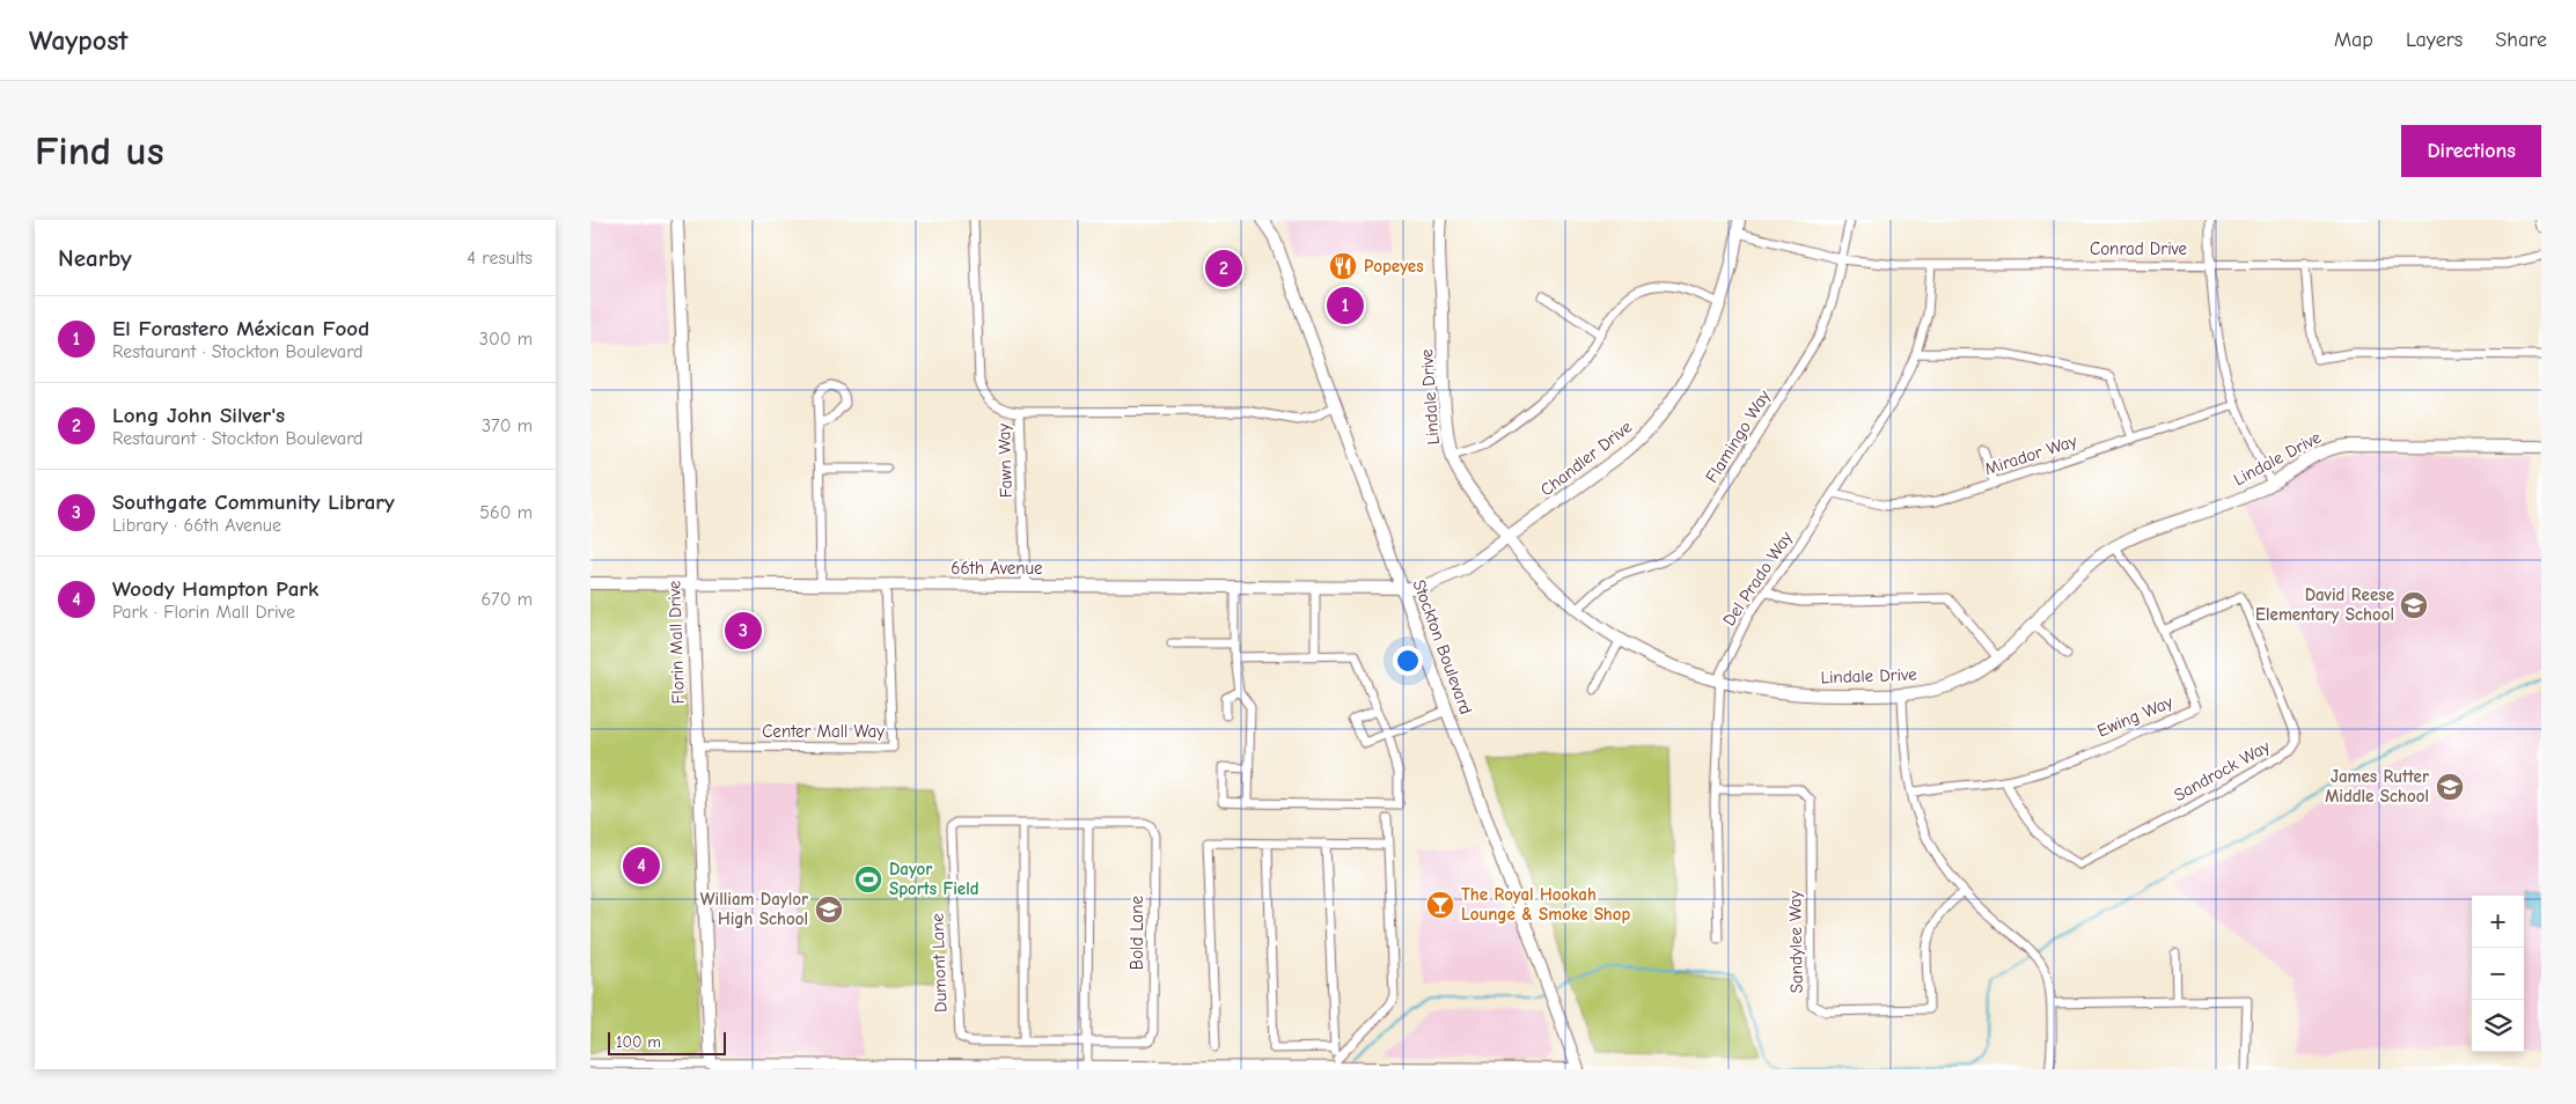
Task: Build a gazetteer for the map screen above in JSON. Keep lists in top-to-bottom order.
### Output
{
  "streets": {
    "street": [
      "Conrad Drive",
      "Lindale Drive",
      "Flamingo Way",
      "Mirador Way",
      "Chandler Drive",
      "Fawn Way",
      "66th Avenue",
      "Del Prado Way",
      "Florin Mall Drive",
      "Stockton Boulevard",
      "Ewing Way",
      "Center Mall Way",
      "Sandrock Way",
      "Bold Lane",
      "Sandylee Way",
      "Dumont Lane"
    ]
  },
  "crossings": [
    ["Conrad Drive", "Flamingo Way"],
    ["Conrad Drive", "Chandler Drive"],
    ["Conrad Drive", "Del Prado Way"],
    ["Lindale Drive", "Flamingo Way"],
    ["Lindale Drive", "Chandler Drive"],
    ["Lindale Drive", "Del Prado Way"],
    ["Lindale Drive", "Ewing Way"],
    ["Mirador Way", "Del Prado Way"],
    ["Chandler Drive", "66th Avenue"],
    ["Chandler Drive", "Stockton Boulevard"],
    ["Fawn Way", "66th Avenue"],
    ["66th Avenue", "Florin Mall Drive"],
    ["66th Avenue", "Stockton Boulevard"],
    ["66th Avenue", "Center Mall Way"],
    ["Del Prado Way", "Sandylee Way"],
    ["Florin Mall Drive", "Center Mall Way"],
    ["Ewing Way", "Sandrock Way"],
    ["Bold Lane", "Dumont Lane"]
  ],
  "places": {
    "restaurant": ["Popeyes"],
    "school or university": ["David Reese Elementary School", "James Rutter Middle School", "William Daylor High School"],
    "sports": ["Dayor Sports Field"],
    "bar": ["The Royal Hookah Lounge & Smoke Shop"]
  },
  "scale_bar": "100 m",
  "page": {
    "header": "Waypost",
    "nav": ["Map", "Layers", "Share"],
    "buttons": "Directions",
    "title": "Find us",
    "heading": ["Nearby", "4 results"],
    "pins": [
      "2",
      "1",
      "3",
      "4"
    ],
    "list": [
      {
        "mark": "1",
        "name": "El Forastero Méxican Food",
        "note": "Restaurant · Stockton Boulevard",
        "value": "300 m"
      },
      {
        "mark": "2",
        "name": "Long John Silver's",
        "note": "Restaurant · Stockton Boulevard",
        "value": "370 m"
      },
      {
        "mark": "3",
        "name": "Southgate Community Library",
        "note": "Library · 66th Avenue",
        "value": "560 m"
      },
      {
        "mark": "4",
        "name": "Woody Hampton Park",
        "note": "Park · Florin Mall Drive",
        "value": "670 m"
      }
    ],
    "map_buttons": ["+", "−"],
    "scale": "100 m"
  }
}
